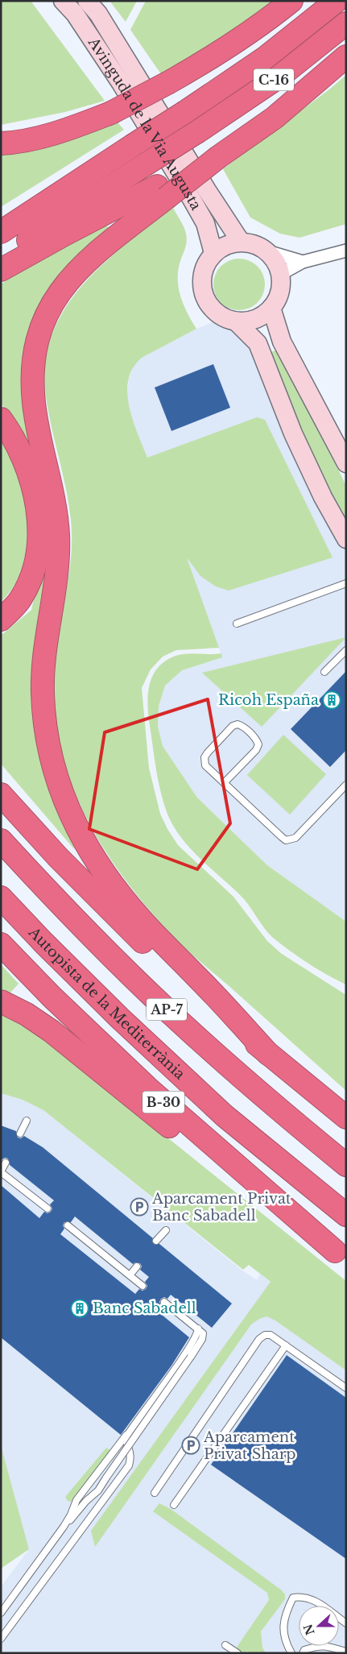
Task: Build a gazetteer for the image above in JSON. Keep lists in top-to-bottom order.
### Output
{
  "streets": {
    "highway": [
      "C-16",
      "Autopista de la Mediterrània",
      "AP-7",
      "B-30"
    ],
    "street": ["Avinguda de la Via Augusta"]
  },
  "places": {
    "building": ["Ricoh España", "Banc Sabadell"],
    "parking": ["Aparcament Privat Banc Sabadell", "Aparcament Privat Sharp"]
  },
  "north": "left"
}
